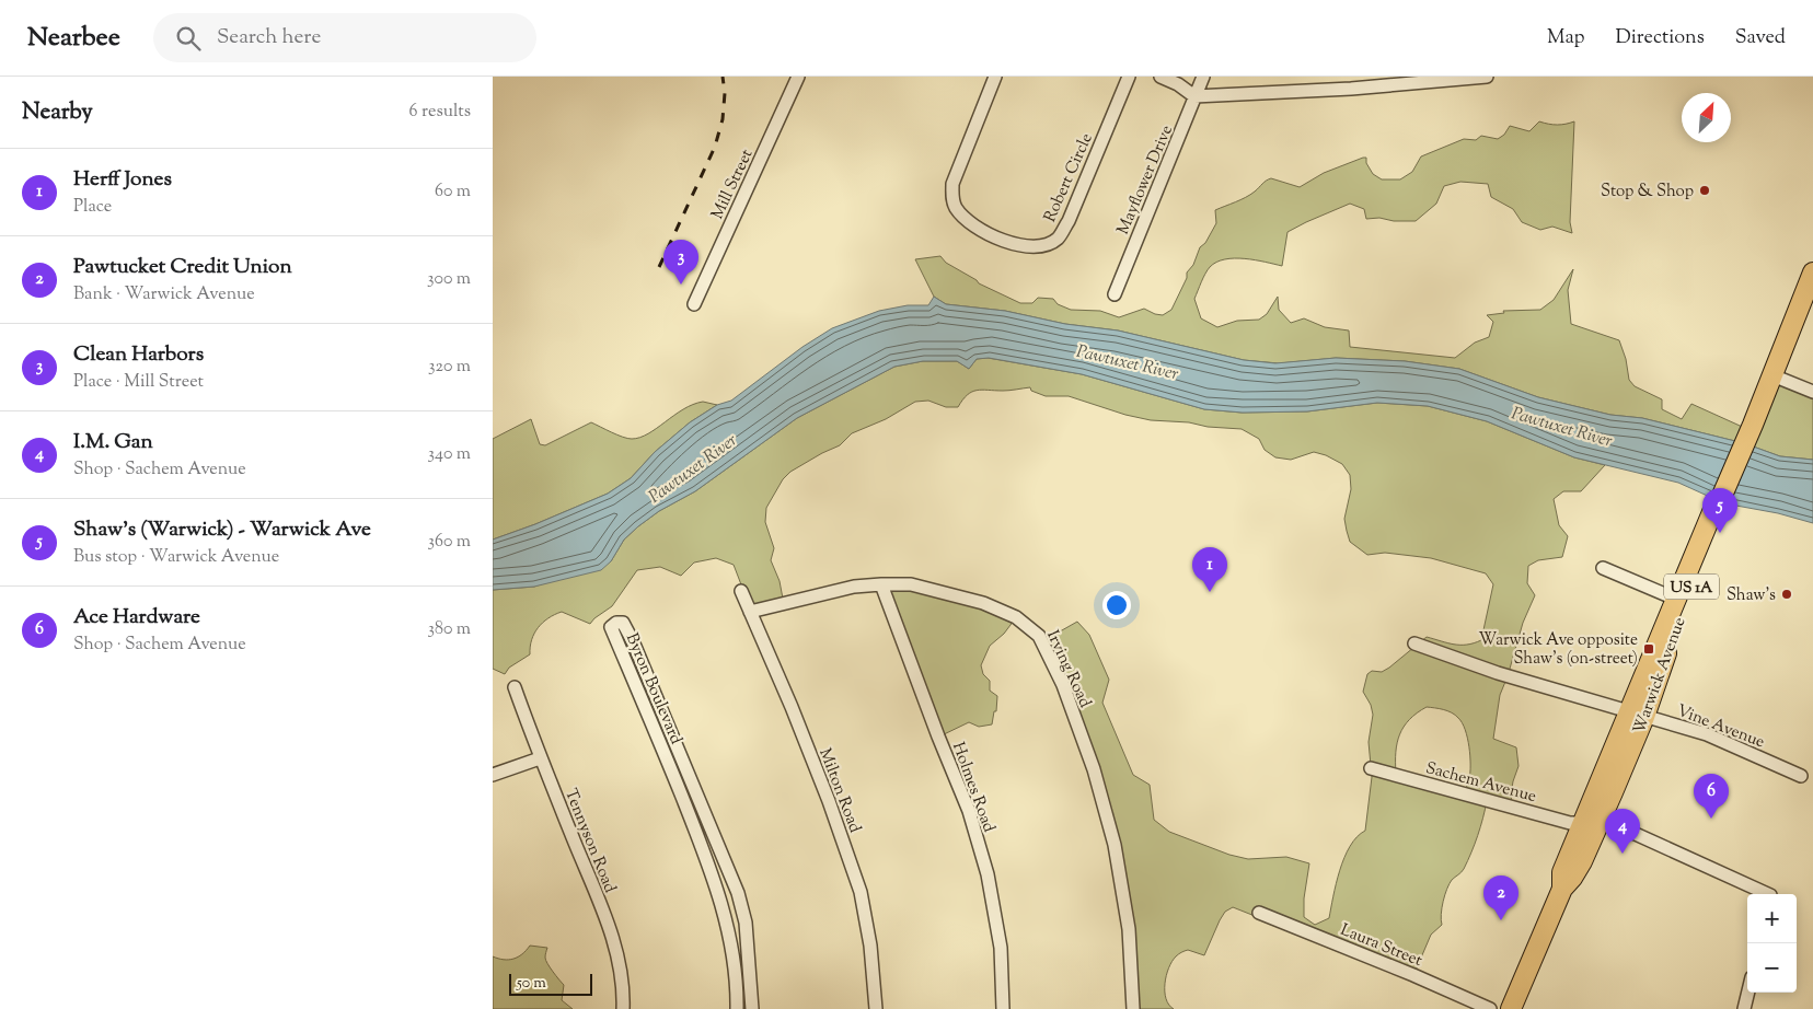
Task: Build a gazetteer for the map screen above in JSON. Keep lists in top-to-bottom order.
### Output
{
  "streets": {
    "main road": ["US 1A", "Warwick Avenue"],
    "street": [
      "Robert Circle",
      "Mayflower Drive",
      "Mill Street",
      "Irving Road",
      "Byron Boulevard",
      "Vine Avenue",
      "Sachem Avenue",
      "Holmes Road",
      "Milton Road",
      "Tennyson Road",
      "Laura Street"
    ]
  },
  "crossings": [
    ["Irving Road", "Holmes Road"],
    ["Irving Road", "Milton Road"],
    ["Warwick Avenue", "Vine Avenue"],
    ["Warwick Avenue", "Sachem Avenue"]
  ],
  "water": ["Pawtuxet River"],
  "places": {
    "other": ["Stop & Shop", "Shaw's"],
    "transit": ["Warwick Ave opposite Shaw's (on-street)"]
  },
  "scale_bar": "50 m",
  "north": "top right",
  "page": {
    "header": "Nearbee",
    "search": "Search here",
    "nav": ["Map", "Directions", "Saved"],
    "heading": ["Nearby", "6 results"],
    "list": [
      {
        "mark": "1",
        "name": "Herff Jones",
        "note": "Place",
        "value": "60 m"
      },
      {
        "mark": "2",
        "name": "Pawtucket Credit Union",
        "note": "Bank · Warwick Avenue",
        "value": "300 m"
      },
      {
        "mark": "3",
        "name": "Clean Harbors",
        "note": "Place · Mill Street",
        "value": "320 m"
      },
      {
        "mark": "4",
        "name": "I.M. Gan",
        "note": "Shop · Sachem Avenue",
        "value": "340 m"
      },
      {
        "mark": "5",
        "name": "Shaw's (Warwick) - Warwick Ave",
        "note": "Bus stop · Warwick Avenue",
        "value": "360 m"
      },
      {
        "mark": "6",
        "name": "Ace Hardware",
        "note": "Shop · Sachem Avenue",
        "value": "380 m"
      }
    ],
    "pins": [
      "3",
      "5",
      "1",
      "6",
      "4",
      "2"
    ],
    "map_buttons": ["+", "−"],
    "scale": "50 m"
  }
}
